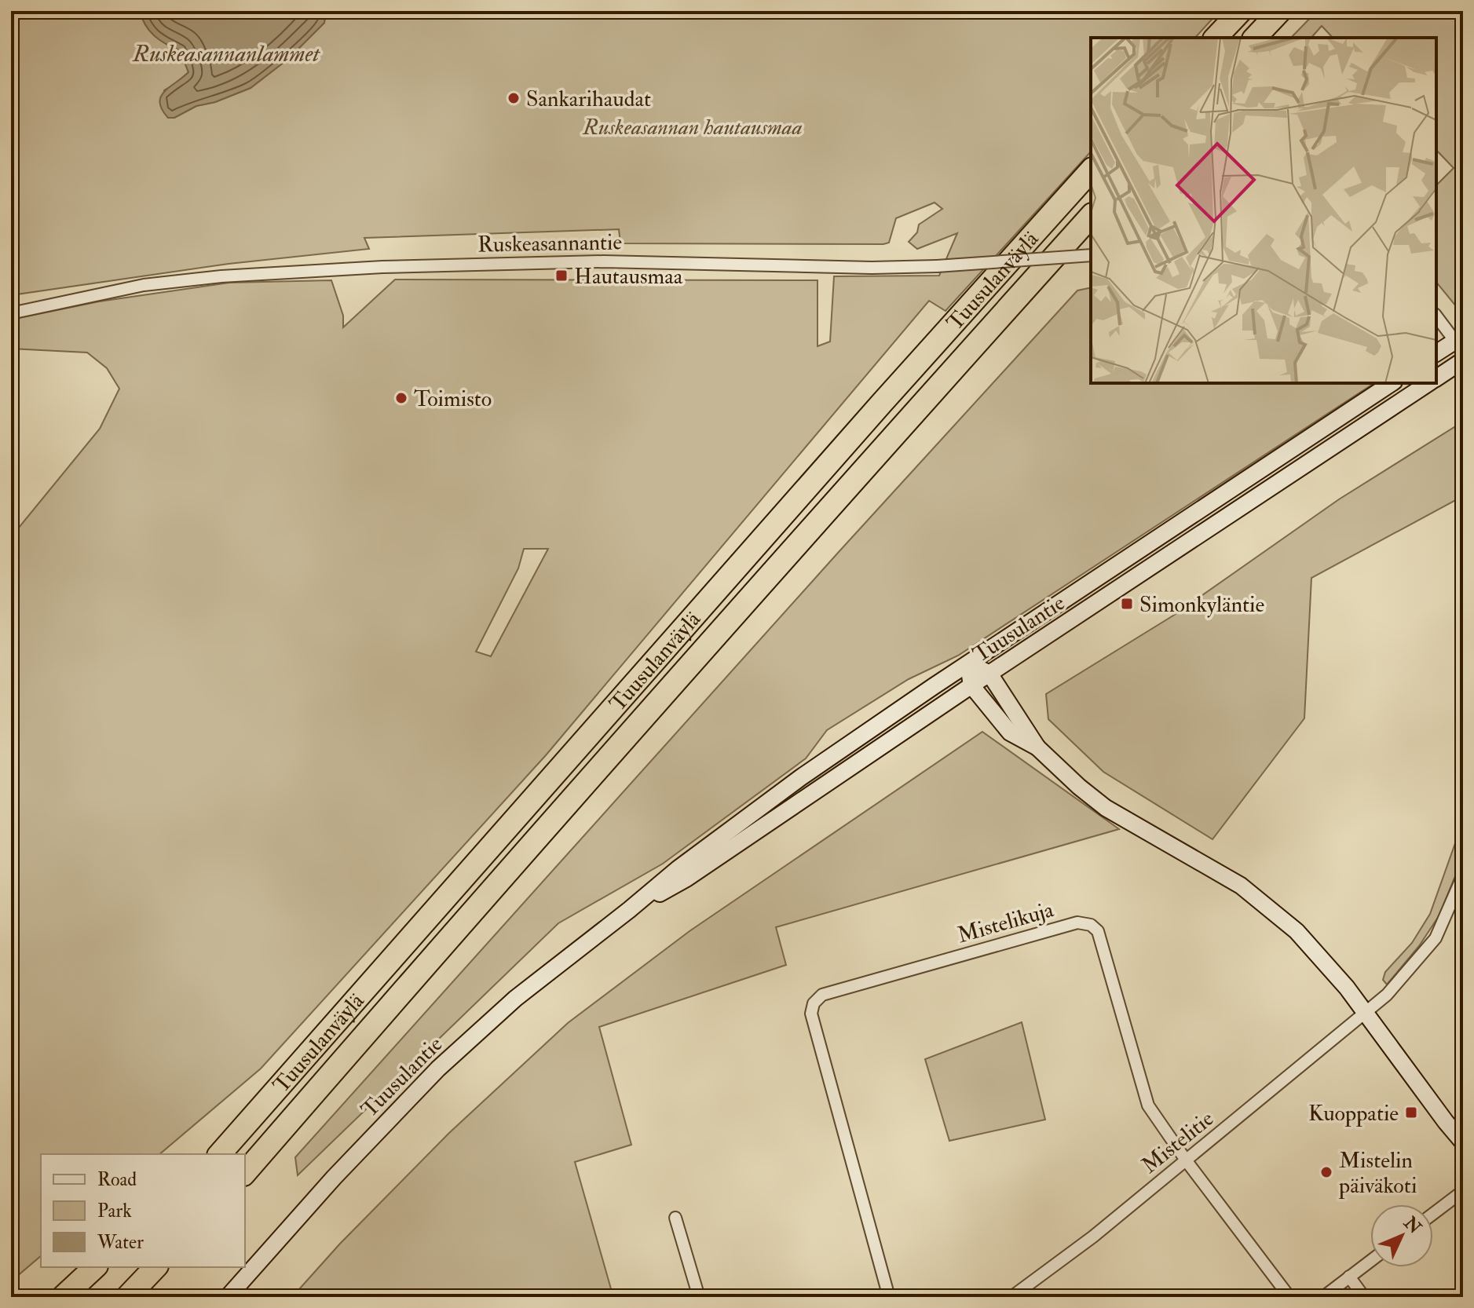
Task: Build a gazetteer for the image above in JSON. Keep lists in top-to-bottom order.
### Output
{
  "streets": {
    "highway": ["Tuusulanväylä"],
    "main road": ["Tuusulantie"],
    "street": ["Ruskeasannantie", "Mistelikuja", "Mistelitie"]
  },
  "crossings": [
    ["Mistelikuja", "Mistelitie"]
  ],
  "water": ["Ruskeasannanlammet"],
  "parks": ["Ruskeasannan hautausmaa"],
  "places": {
    "other": ["Sankarihaudat", "Toimisto", "Mistelin päiväkoti"],
    "transit": ["Hautausmaa", "Simonkyläntie", "Kuoppatie"]
  },
  "legend": ["Road", "Park", "Water"],
  "north": "top right"
}
